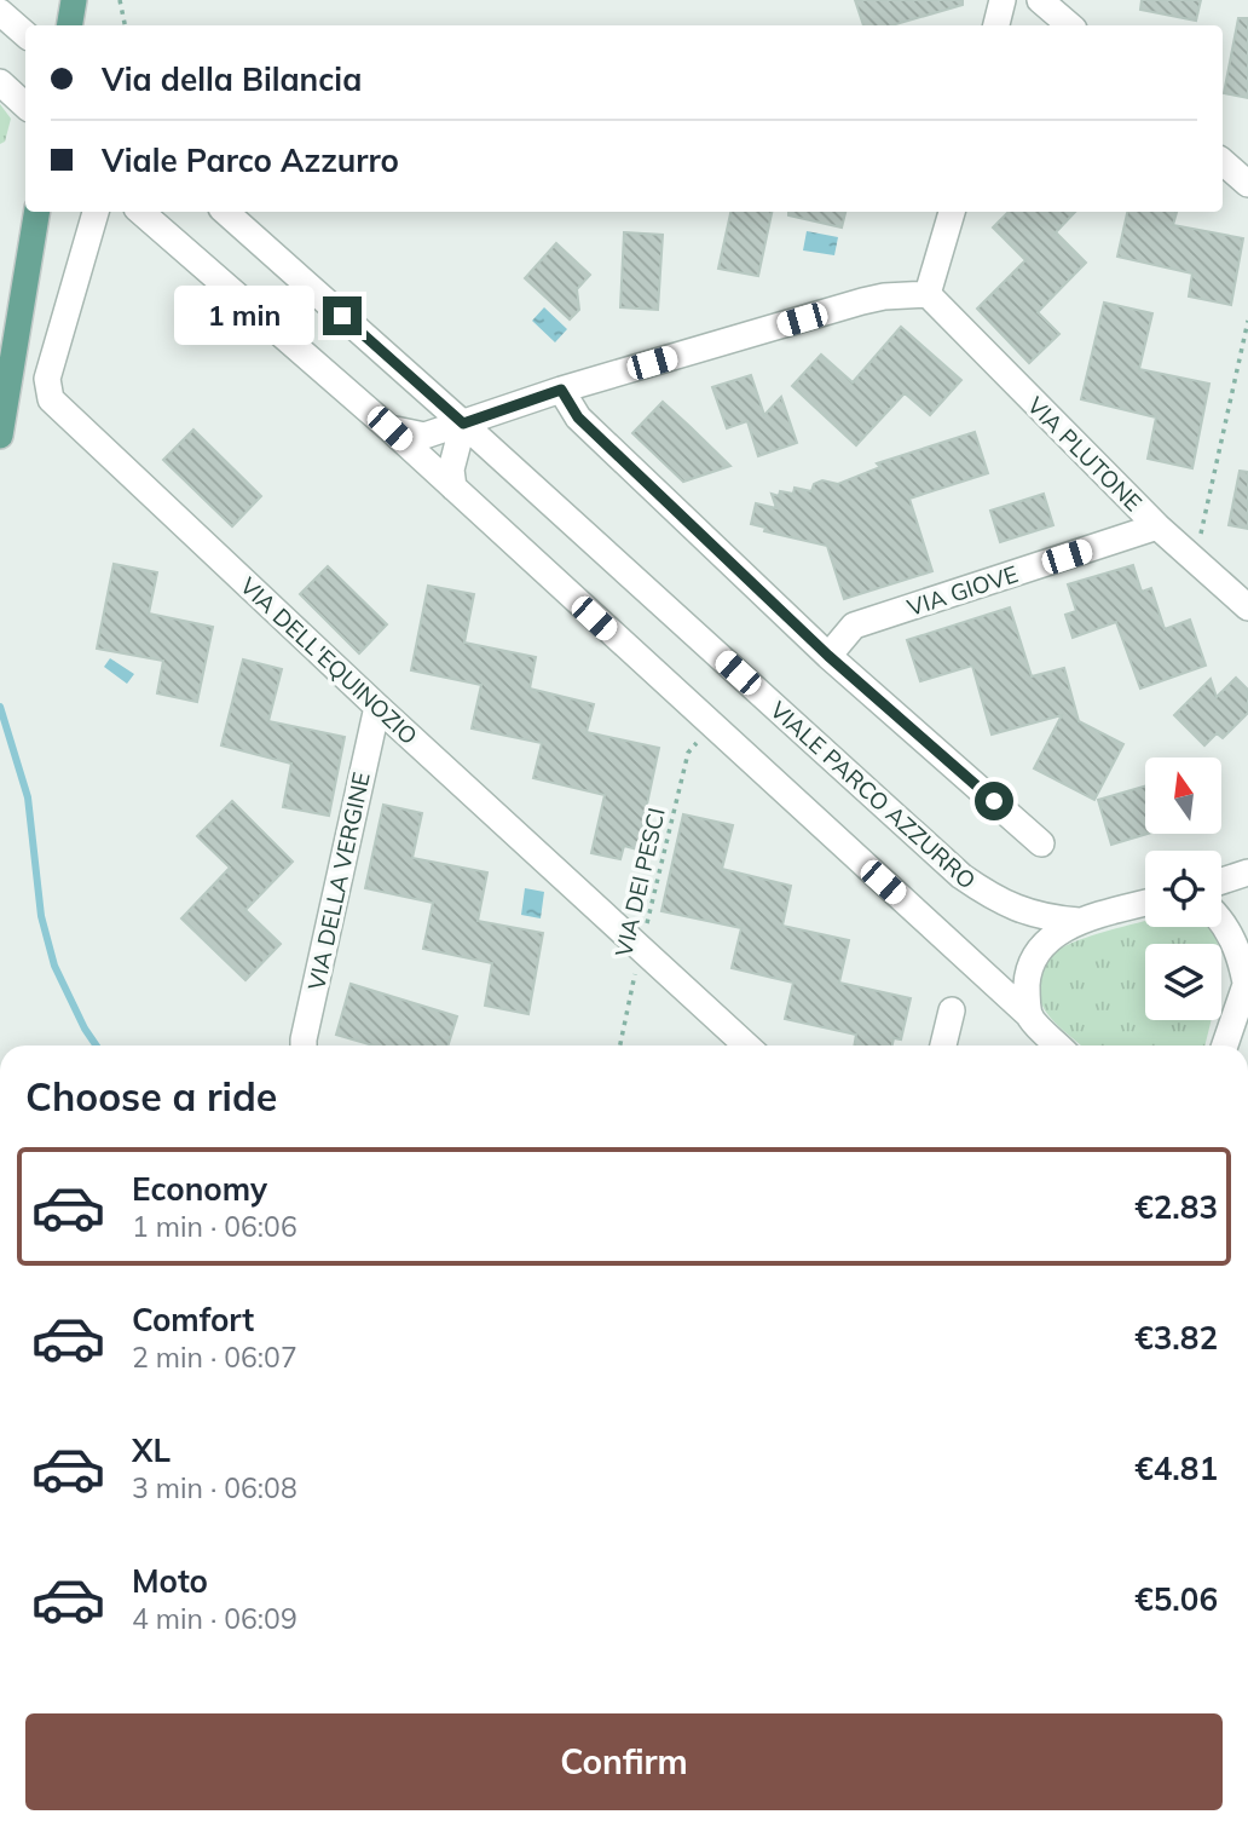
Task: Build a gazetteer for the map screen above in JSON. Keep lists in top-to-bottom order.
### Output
{
  "streets": {
    "street": [
      "VIA PLUTONE",
      "VIA GIOVE",
      "VIA DELL'EQUINOZIO",
      "VIALE PARCO AZZURRO",
      "VIA DELLA VERGINE"
    ],
    "path": ["VIA DEI PESCI"]
  },
  "crossings": [
    ["VIA PLUTONE", "VIA GIOVE"],
    ["VIA DELL'EQUINOZIO", "VIA DELLA VERGINE"],
    ["VIA DELL'EQUINOZIO", "VIA DEI PESCI"]
  ],
  "north": "top",
  "page": {
    "banner": ["Via della Bilancia", "Viale Parco Azzurro"],
    "bubble": "1 min",
    "heading": "Choose a ride",
    "list": [
      {
        "name": "Economy",
        "note": "1 min · 06:06",
        "value": "€2.83"
      },
      {
        "name": "Comfort",
        "note": "2 min · 06:07",
        "value": "€3.82"
      },
      {
        "name": "XL",
        "note": "3 min · 06:08",
        "value": "€4.81"
      },
      {
        "name": "Moto",
        "note": "4 min · 06:09",
        "value": "€5.06"
      }
    ],
    "buttons": "Confirm"
  }
}
